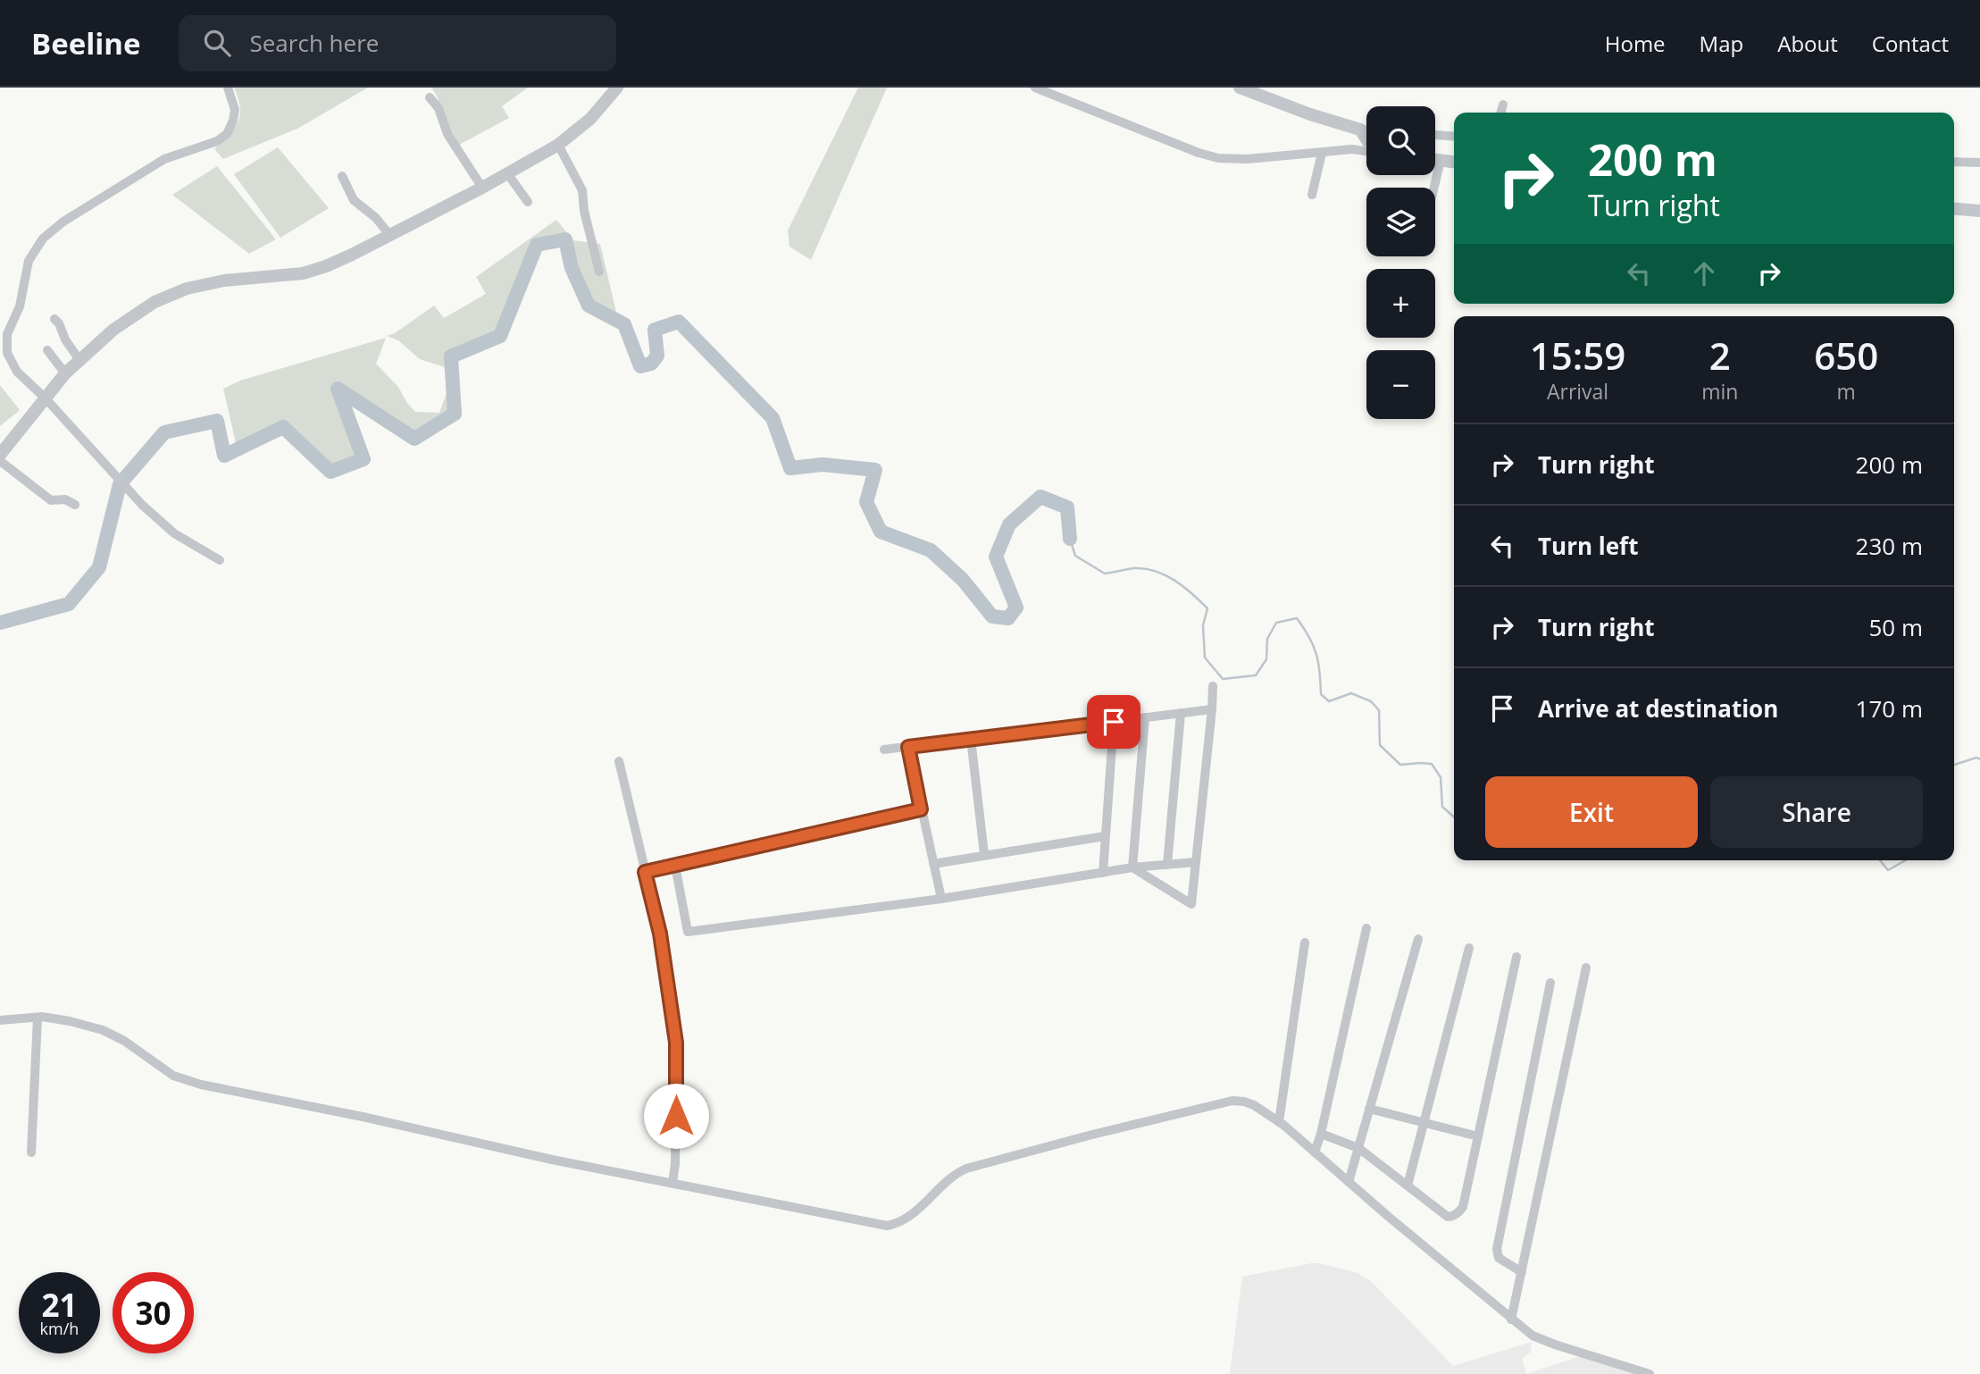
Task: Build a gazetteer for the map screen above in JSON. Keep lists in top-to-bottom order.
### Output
{
  "page": {
    "header": "Beeline",
    "search": "Search here",
    "nav": [
      "Home",
      "Map",
      "About",
      "Contact"
    ],
    "map_buttons": ["+", "−"],
    "turn": ["200 m", "Turn right"],
    "eta": [
      "15:59",
      "Arrival",
      "2",
      "min",
      "650",
      "m"
    ],
    "list": [
      {
        "name": "Turn right",
        "value": "200 m"
      },
      {
        "name": "Turn left",
        "value": "230 m"
      },
      {
        "name": "Turn right",
        "value": "50 m"
      },
      {
        "name": "Arrive at destination",
        "value": "170 m"
      }
    ],
    "buttons": ["Exit", "Share"],
    "speed": "21 km/h",
    "limit": "30"
  }
}
